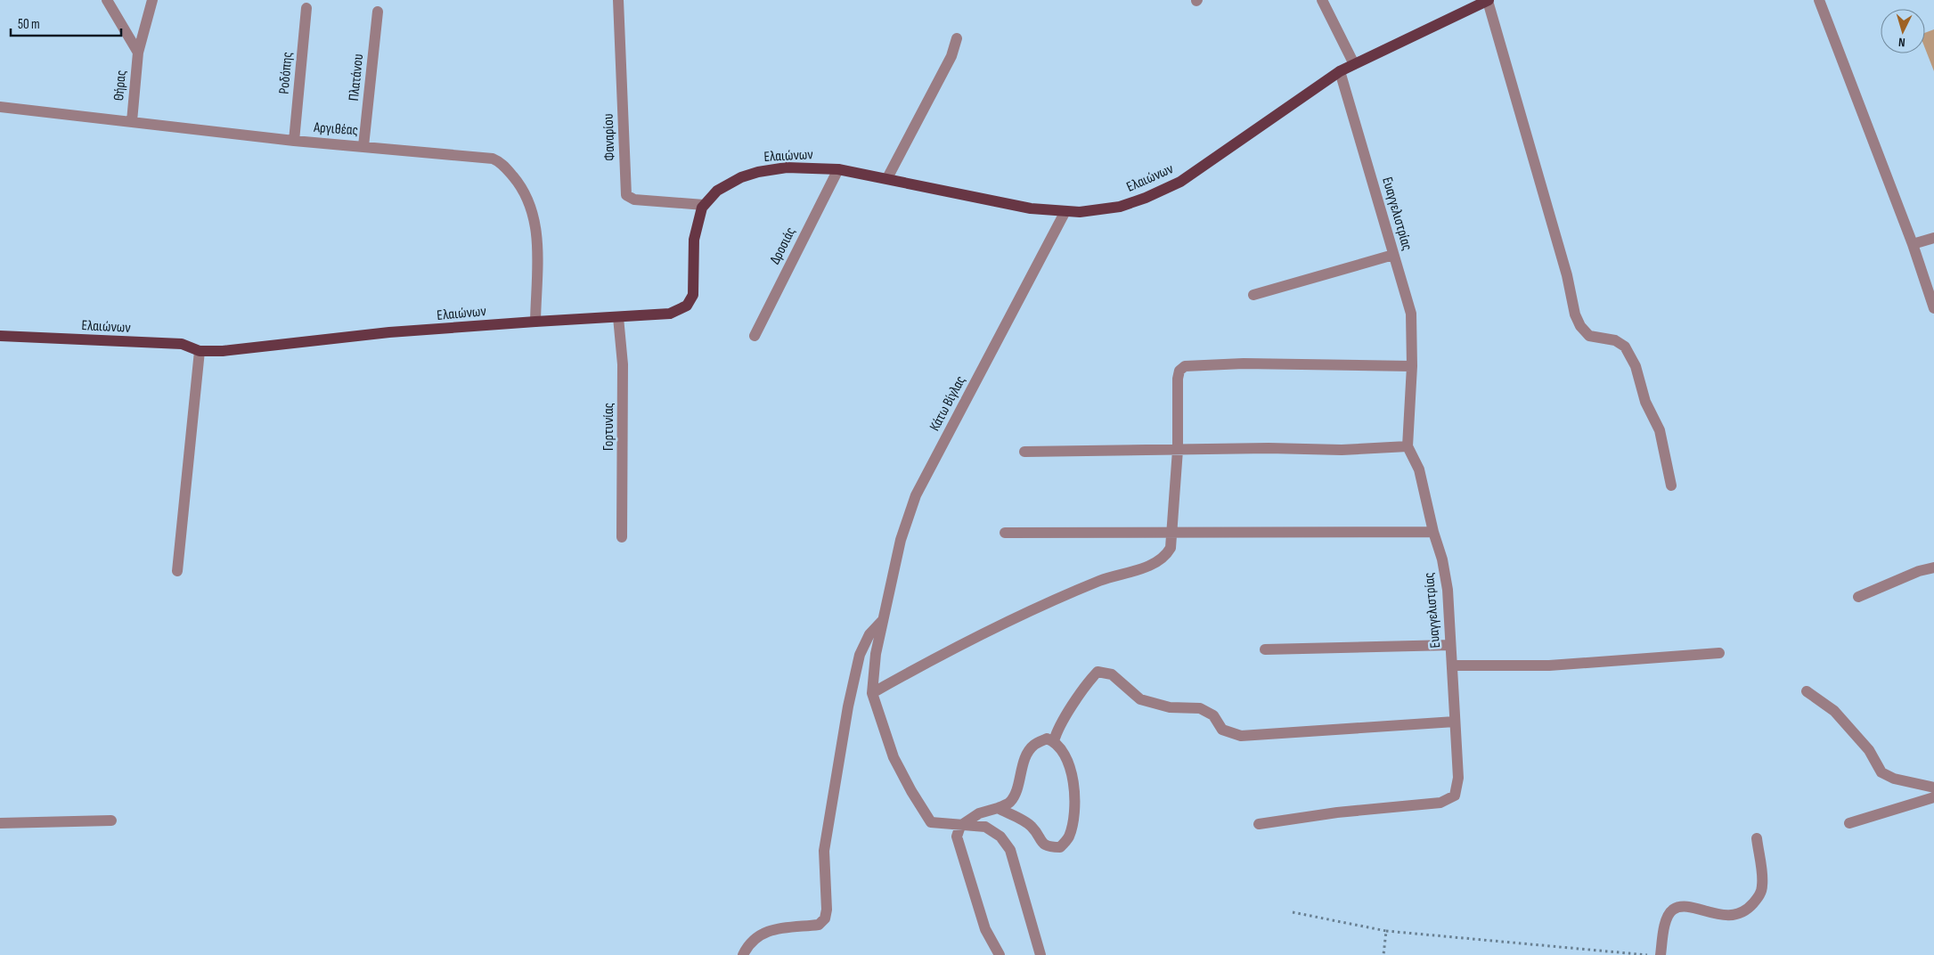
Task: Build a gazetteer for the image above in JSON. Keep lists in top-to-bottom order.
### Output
{
  "streets": {
    "main road": ["Ελαιώνων"],
    "street": [
      "Ροδόπης",
      "Πλατάνου",
      "Θήρας",
      "Αργιθέας",
      "Φαναρίου",
      "Ευαγγελιστρίας",
      "Δροσιάς",
      "Κάτω Βίγλας",
      "Γορτυνίας"
    ]
  },
  "crossings": [
    ["Ροδόπης", "Αργιθέας"],
    ["Πλατάνου", "Αργιθέας"],
    ["Θήρας", "Αργιθέας"],
    ["Αργιθέας", "Ελαιώνων"],
    ["Φαναρίου", "Ελαιώνων"],
    ["Ελαιώνων", "Ευαγγελιστρίας"],
    ["Ελαιώνων", "Δροσιάς"],
    ["Ελαιώνων", "Κάτω Βίγλας"],
    ["Ελαιώνων", "Γορτυνίας"]
  ],
  "scale_bar": "50 m",
  "north": "bottom"
}
